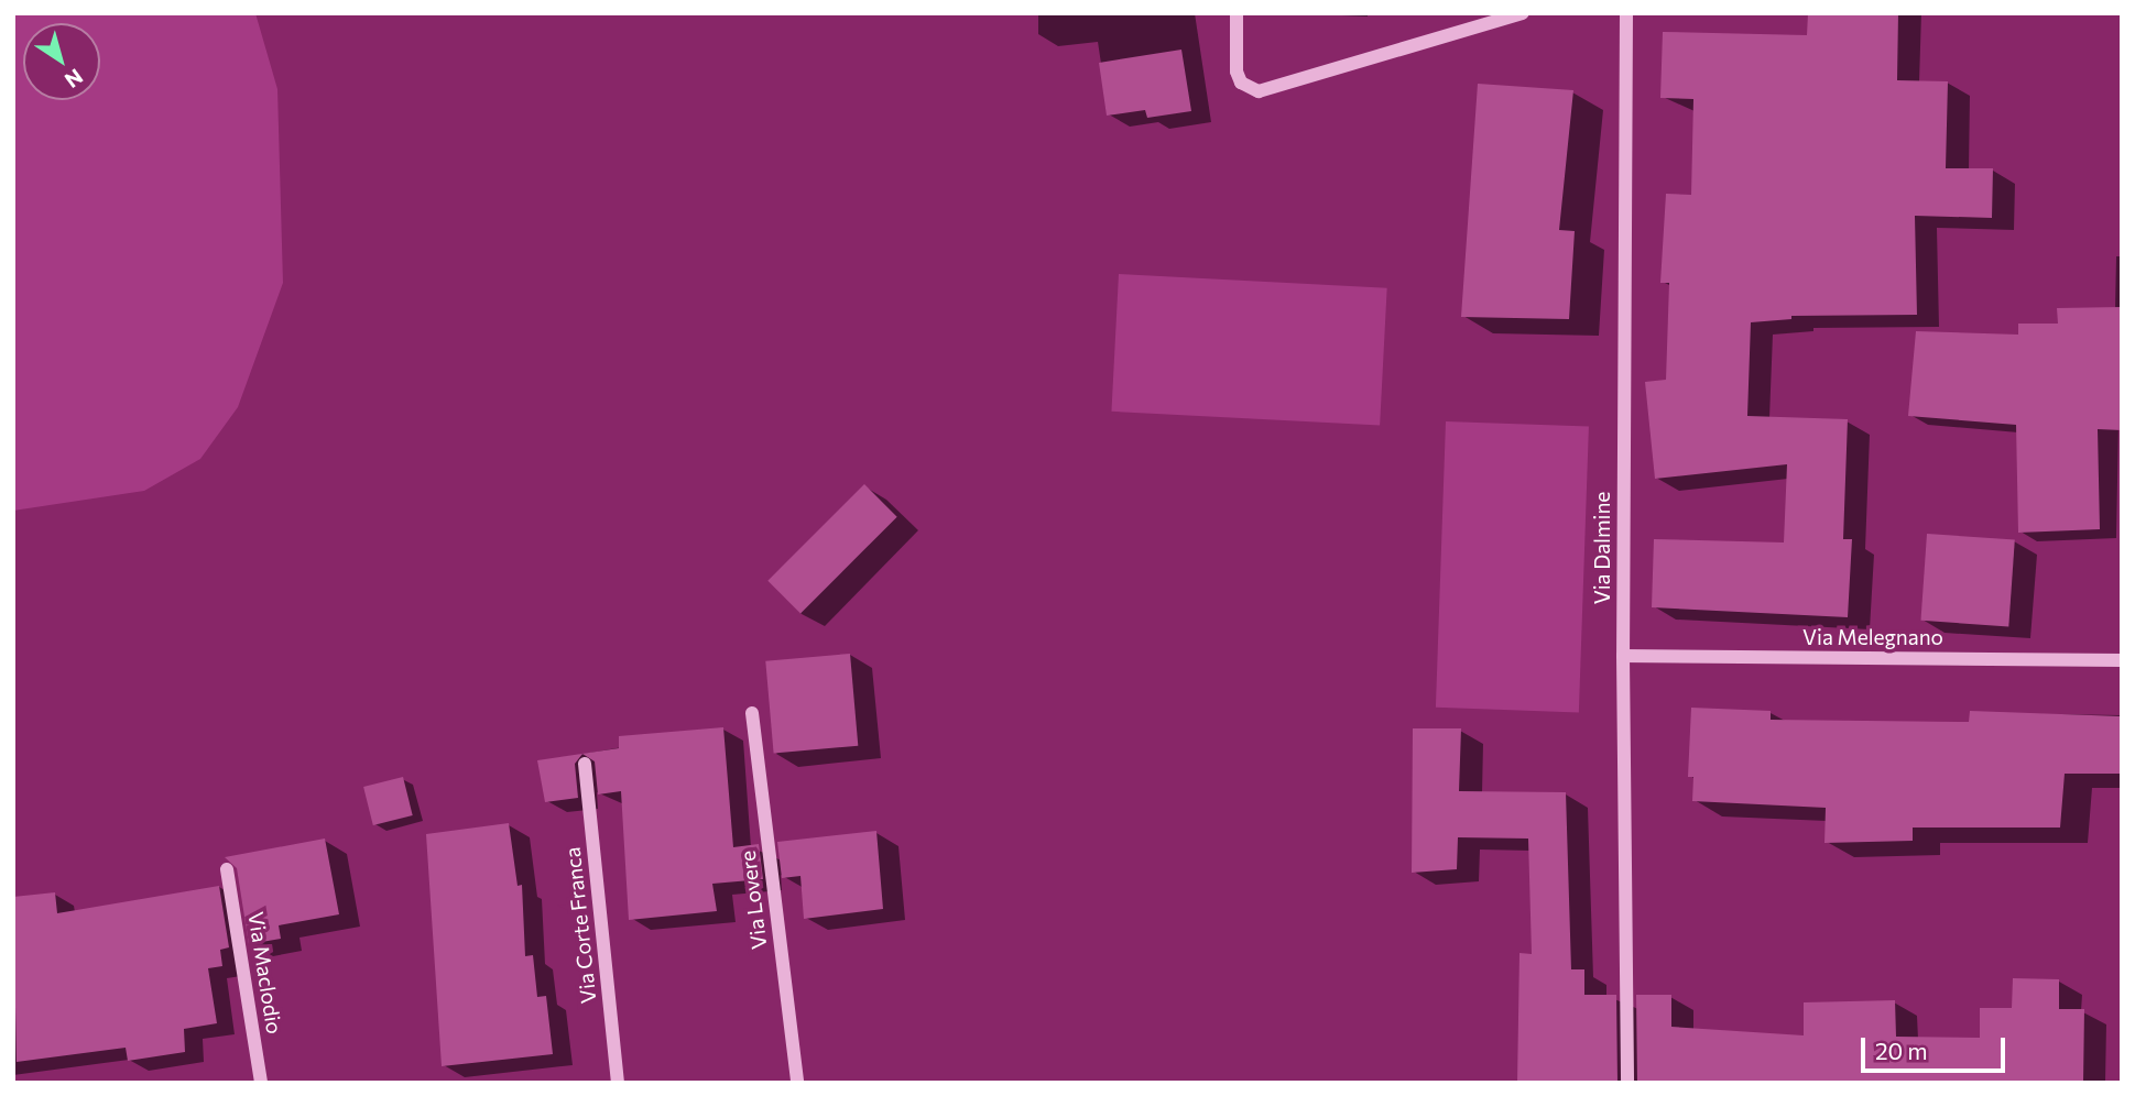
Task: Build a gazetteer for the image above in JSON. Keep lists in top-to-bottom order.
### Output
{
  "streets": {
    "street": [
      "Via Dalmine",
      "Via Melegnano",
      "Via Lovere",
      "Via Corte Franca",
      "Via Maclodio"
    ]
  },
  "crossings": [
    ["Via Dalmine", "Via Melegnano"]
  ],
  "scale_bar": "20 m",
  "north": "bottom right"
}
